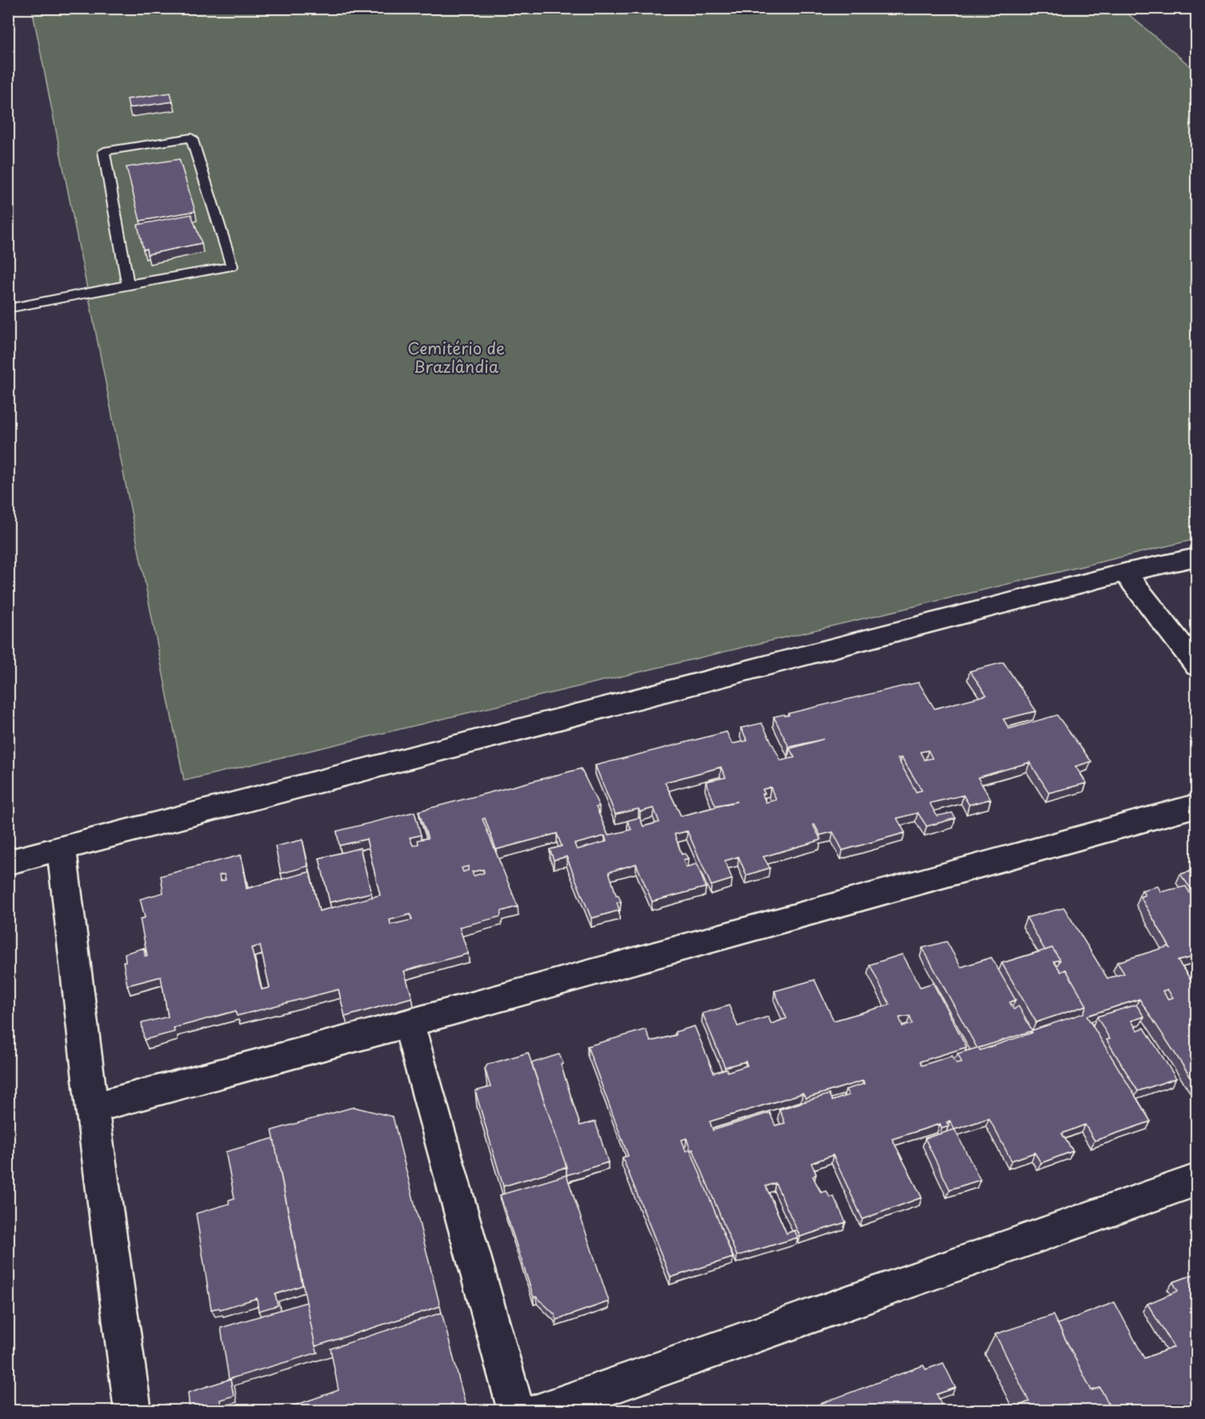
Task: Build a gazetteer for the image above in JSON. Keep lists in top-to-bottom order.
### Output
{
  "parks": ["Cemitério de Brazlândia"]
}
